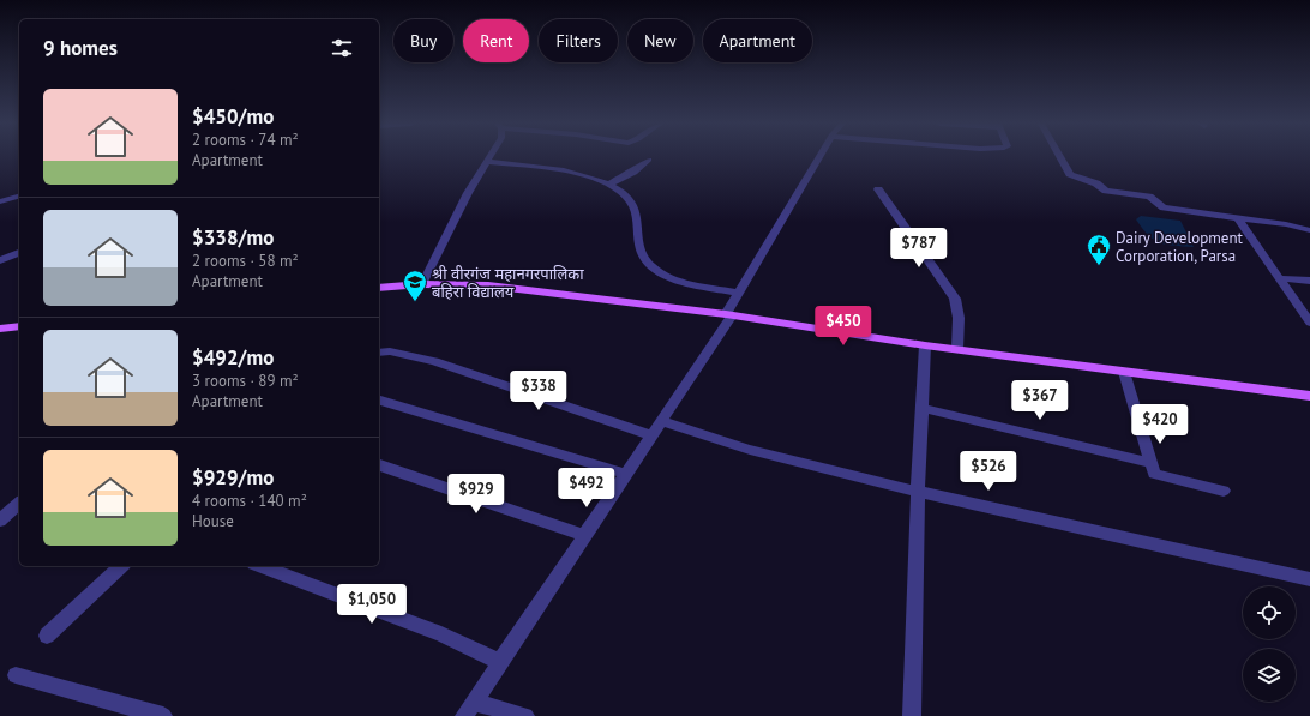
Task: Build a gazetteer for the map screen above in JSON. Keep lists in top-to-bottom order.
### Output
{
  "places": {
    "public building": ["Dairy Development Corporation, Parsa"],
    "school or university": ["श्री वीरगंज महानगरपालिका बहिरा विद्यालय"]
  },
  "page": {
    "chip": [
      "Buy",
      "Rent",
      "Filters",
      "New",
      "Apartment"
    ],
    "heading": "9 homes",
    "list": [
      {
        "name": "$450/mo",
        "note": "2 rooms · 74 m² · Apartment"
      },
      {
        "name": "$338/mo",
        "note": "2 rooms · 58 m² · Apartment"
      },
      {
        "name": "$492/mo",
        "note": "3 rooms · 89 m² · Apartment"
      },
      {
        "name": "$929/mo",
        "note": "4 rooms · 140 m² · House"
      }
    ],
    "price": [
      "$787",
      "$450",
      "$338",
      "$367",
      "$420",
      "$526",
      "$492",
      "$929",
      "$1,050"
    ]
  }
}
